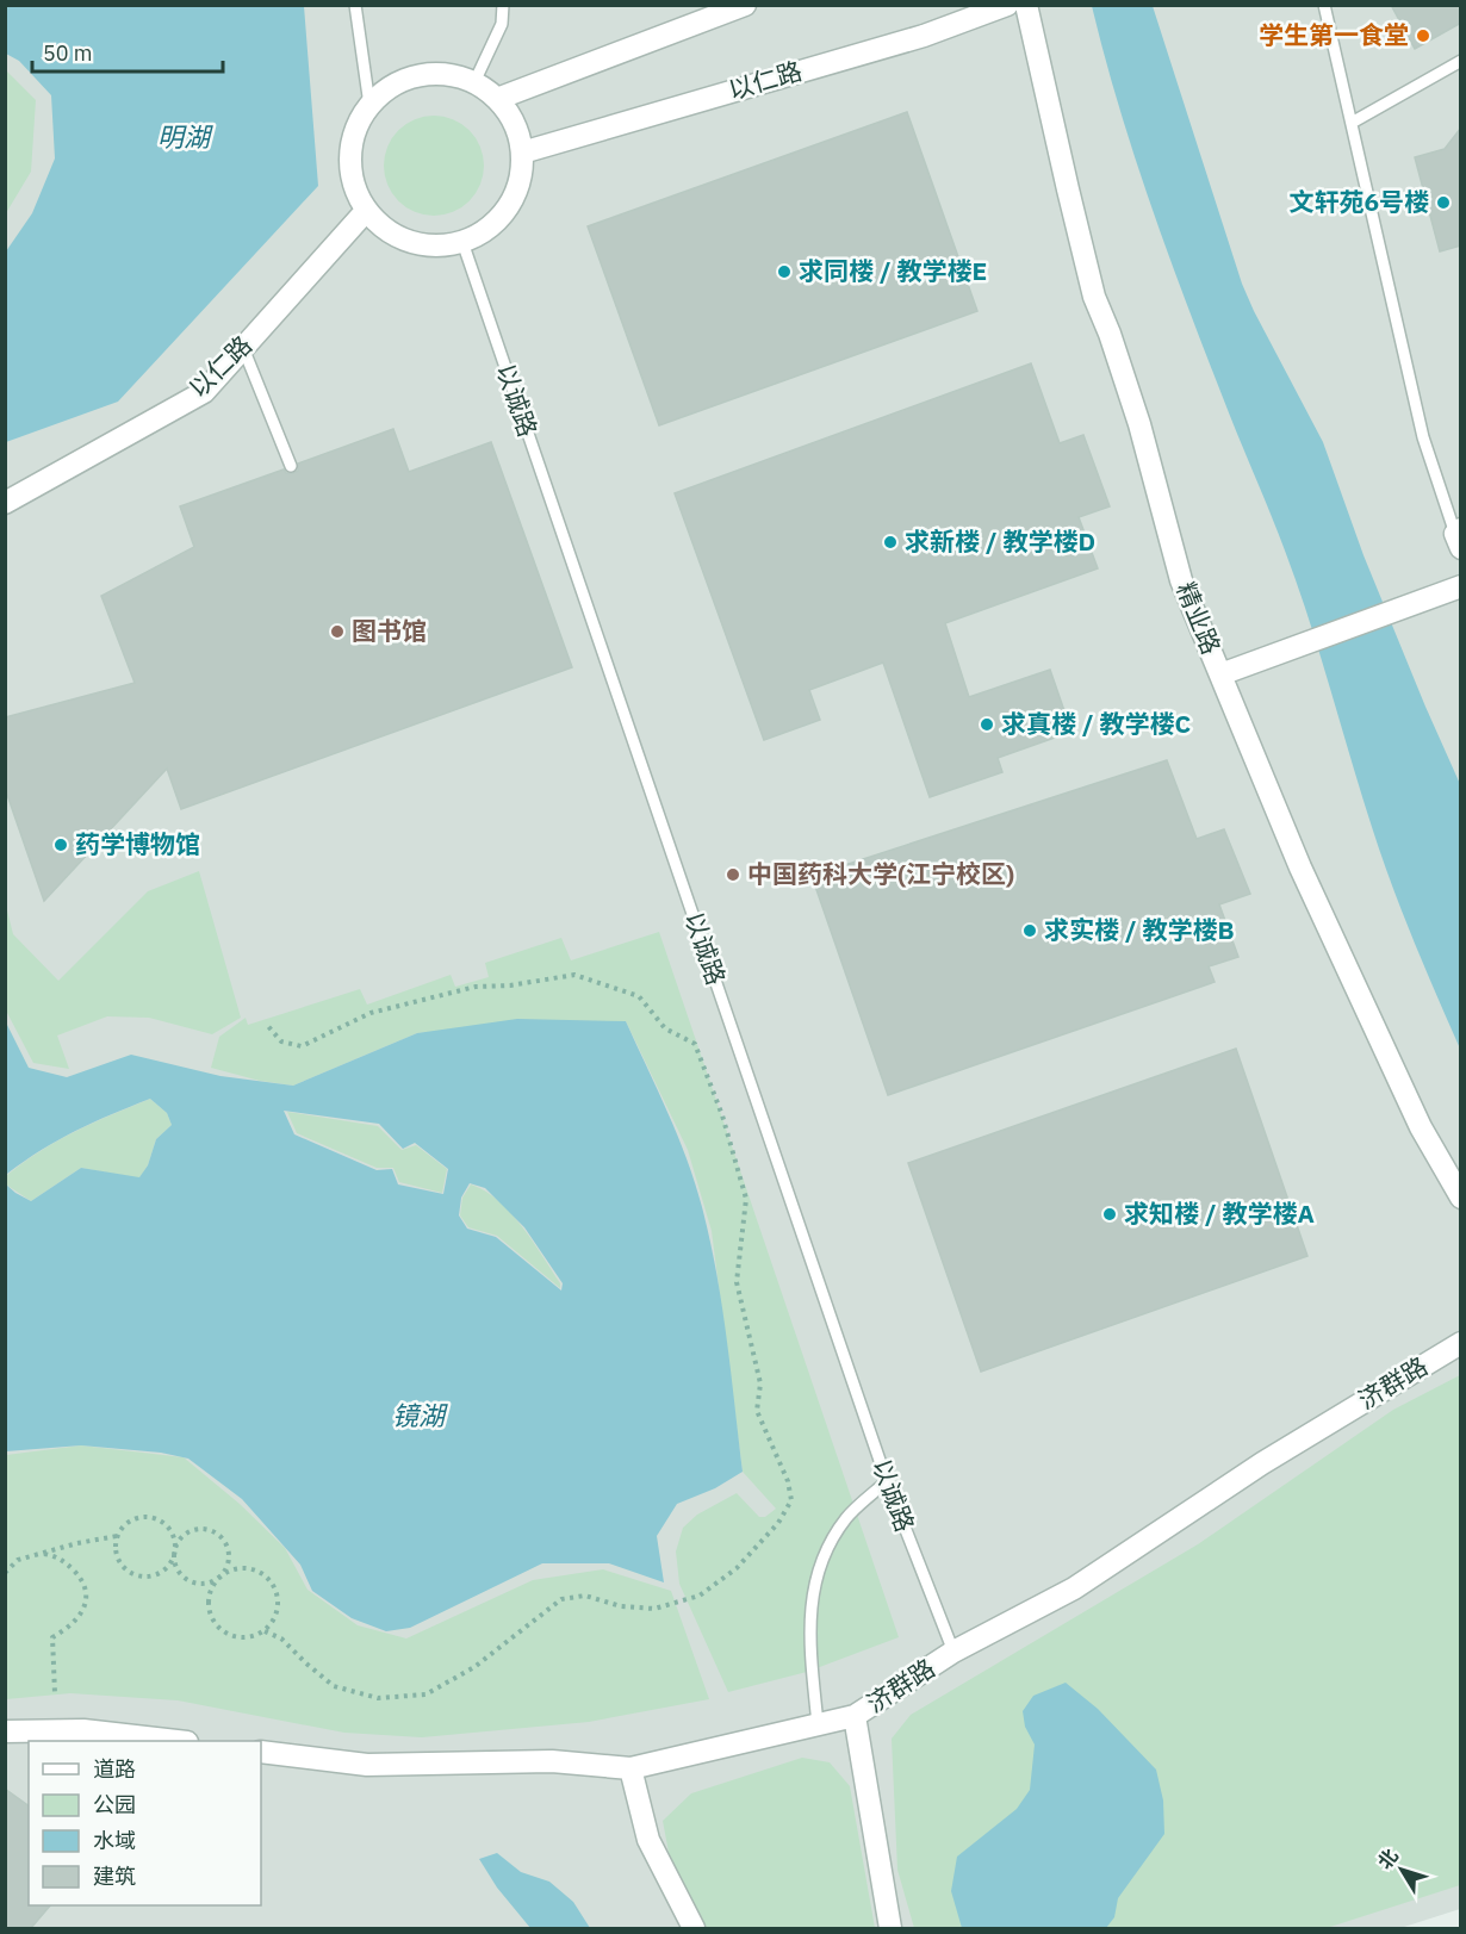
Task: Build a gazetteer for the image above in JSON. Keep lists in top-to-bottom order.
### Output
{
  "streets": {
    "street": ["以仁路", "精业路", "济群路"],
    "lane": ["以诚路"]
  },
  "crossings": [
    ["以仁路", "以诚路"],
    ["以诚路", "济群路"]
  ],
  "water": ["明湖", "镜湖"],
  "places": [
    "学生第一食堂",
    "文轩苑6号楼",
    "求同楼 / 教学楼E",
    "求新楼 / 教学楼D",
    "图书馆",
    "求真楼 / 教学楼C",
    "药学博物馆",
    "中国药科大学(江宁校区)",
    "求实楼 / 教学楼B",
    "求知楼 / 教学楼A"
  ],
  "legend": [
    "道路",
    "公园",
    "水域",
    "建筑"
  ],
  "scale_bar": "50 m",
  "north": "top left"
}
